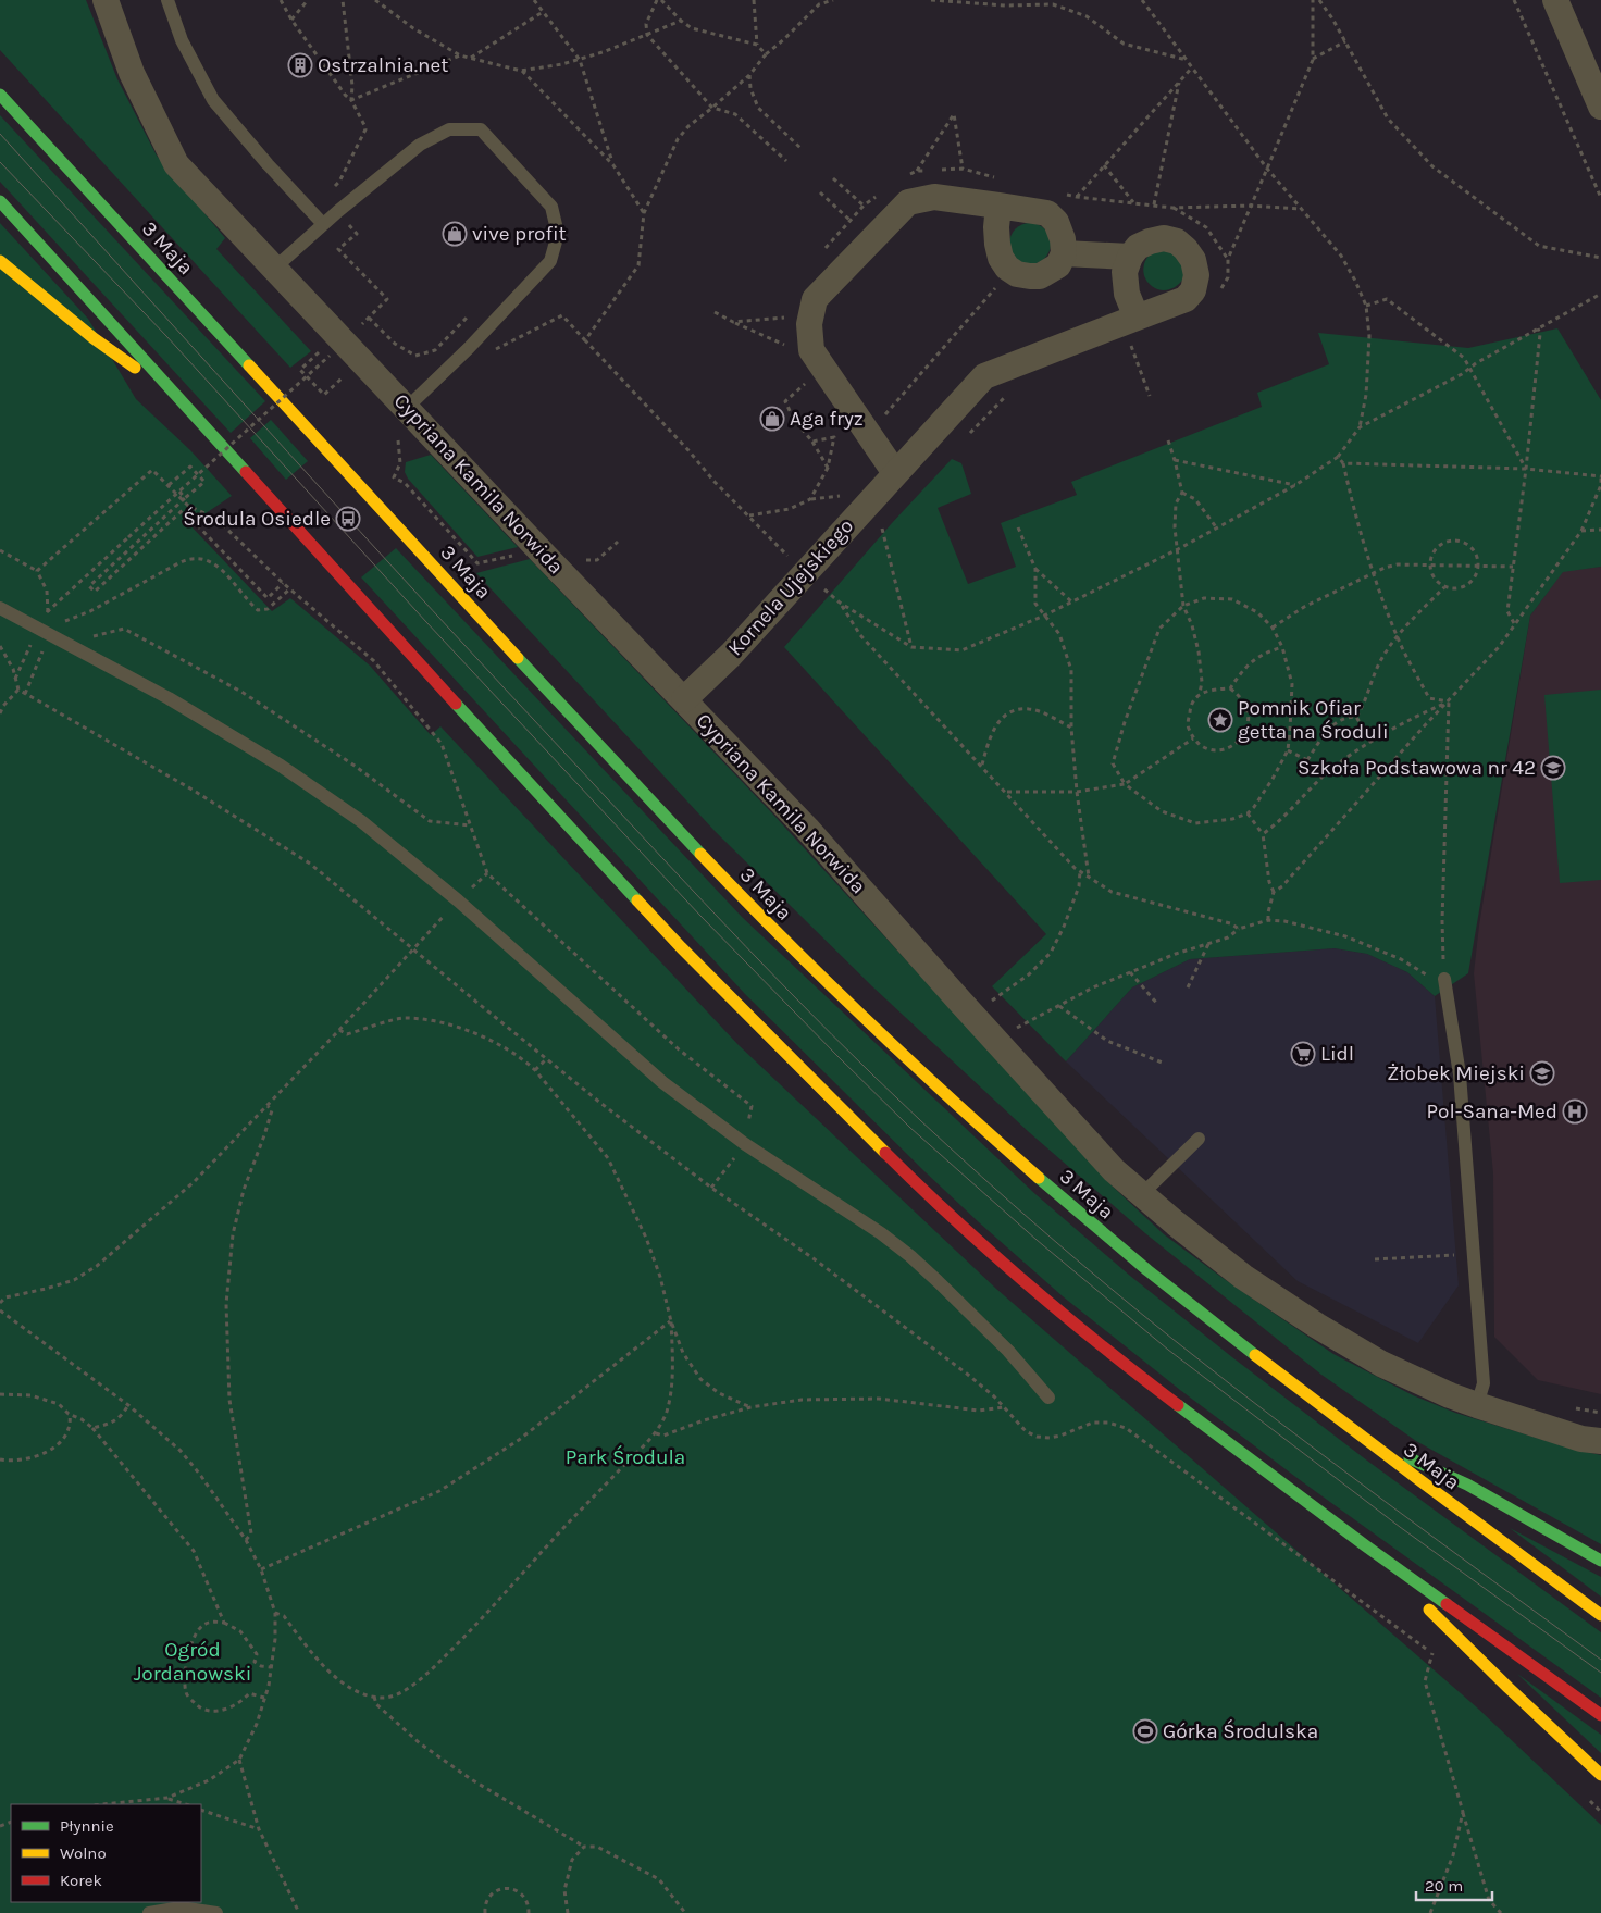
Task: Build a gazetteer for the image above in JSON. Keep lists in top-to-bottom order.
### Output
{
  "streets": {
    "main road": ["3 Maja"],
    "street": ["Cypriana Kamila Norwida", "Kornela Ujejskiego"]
  },
  "crossings": [
    ["Cypriana Kamila Norwida", "Kornela Ujejskiego"]
  ],
  "parks": ["Park Środula", "Ogród Jordanowski"],
  "places": {
    "building": ["Ostrzalnia.net"],
    "shop": ["vive profit", "Aga fryz"],
    "bus stop": ["Środula Osiedle"],
    "place": ["Pomnik Ofiar getta na Środuli"],
    "school or university": ["Szkoła Podstawowa nr 42", "Żłobek Miejski"],
    "supermarket": ["Lidl"],
    "hospital": ["Pol-Sana-Med"],
    "sports": ["Górka Środulska"]
  },
  "legend": ["Płynnie", "Wolno", "Korek"],
  "scale_bar": "20 m"
}
